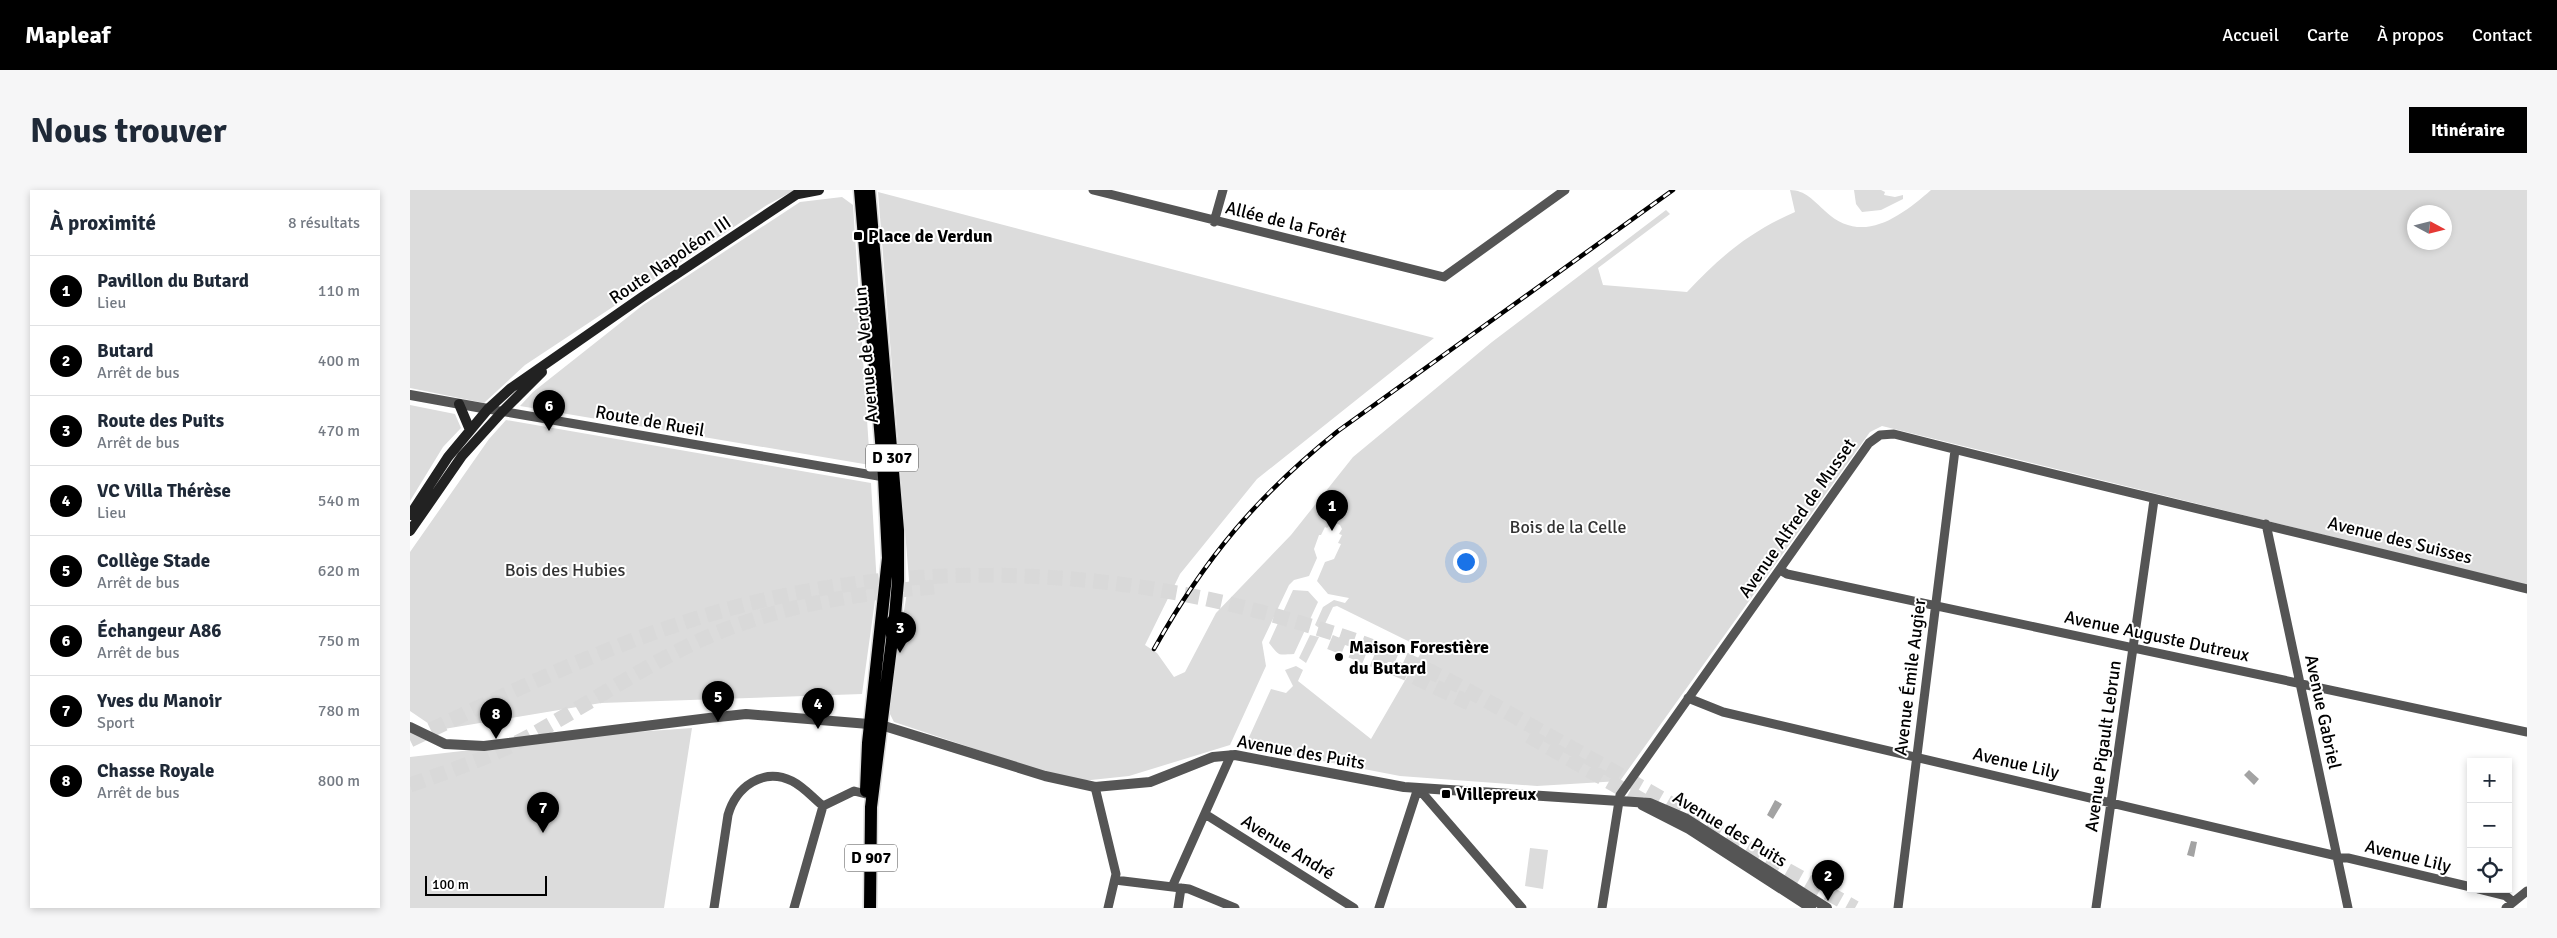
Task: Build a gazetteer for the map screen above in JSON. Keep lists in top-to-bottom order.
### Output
{
  "streets": {
    "main road": [
      "Route Napoléon III",
      "Avenue de Verdun",
      "D 307",
      "D 907"
    ],
    "street": [
      "Allée de la Forêt",
      "Route de Rueil",
      "Avenue Alfred de Musset",
      "Avenue des Suisses",
      "Avenue Auguste Dutreux",
      "Avenue Émile Augier",
      "Avenue Gabriel",
      "Avenue Pigault Lebrun",
      "Avenue des Puits",
      "Avenue Lily",
      "Avenue André"
    ]
  },
  "crossings": [
    ["Route Napoléon III", "Route de Rueil"],
    ["Avenue de Verdun", "Route de Rueil"],
    ["Avenue de Verdun", "Avenue des Puits"],
    ["Avenue de Verdun", "D 907"],
    ["Avenue Alfred de Musset", "Avenue des Suisses"],
    ["Avenue Alfred de Musset", "Avenue Auguste Dutreux"],
    ["Avenue Alfred de Musset", "Avenue Émile Augier"],
    ["Avenue Alfred de Musset", "Avenue Gabriel"],
    ["Avenue Alfred de Musset", "Avenue Pigault Lebrun"],
    ["Avenue Alfred de Musset", "Avenue des Puits"],
    ["Avenue Alfred de Musset", "Avenue Lily"],
    ["Avenue des Suisses", "Avenue Gabriel"],
    ["Avenue Auguste Dutreux", "Avenue Émile Augier"],
    ["Avenue Auguste Dutreux", "Avenue Gabriel"],
    ["Avenue Auguste Dutreux", "Avenue Pigault Lebrun"],
    ["Avenue Émile Augier", "Avenue Lily"],
    ["Avenue Gabriel", "Avenue Lily"],
    ["Avenue Pigault Lebrun", "Avenue Lily"],
    ["Avenue des Puits", "D 907"]
  ],
  "parks": ["Bois de la Celle", "Bois des Hubies"],
  "places": {
    "transit": ["Place de Verdun", "Villepreux"],
    "other": ["Maison Forestière du Butard"]
  },
  "scale_bar": "100 m",
  "north": "right",
  "page": {
    "header": "Mapleaf",
    "nav": [
      "Accueil",
      "Carte",
      "À propos",
      "Contact"
    ],
    "buttons": "Itinéraire",
    "title": "Nous trouver",
    "heading": ["À proximité", "8 résultats"],
    "list": [
      {
        "mark": "1",
        "name": "Pavillon du Butard",
        "note": "Lieu",
        "value": "110 m"
      },
      {
        "mark": "2",
        "name": "Butard",
        "note": "Arrêt de bus",
        "value": "400 m"
      },
      {
        "mark": "3",
        "name": "Route des Puits",
        "note": "Arrêt de bus",
        "value": "470 m"
      },
      {
        "mark": "4",
        "name": "VC Villa Thérèse",
        "note": "Lieu",
        "value": "540 m"
      },
      {
        "mark": "5",
        "name": "Collège Stade",
        "note": "Arrêt de bus",
        "value": "620 m"
      },
      {
        "mark": "6",
        "name": "Échangeur A86",
        "note": "Arrêt de bus",
        "value": "750 m"
      },
      {
        "mark": "7",
        "name": "Yves du Manoir",
        "note": "Sport",
        "value": "780 m"
      },
      {
        "mark": "8",
        "name": "Chasse Royale",
        "note": "Arrêt de bus",
        "value": "800 m"
      }
    ],
    "pins": [
      "6",
      "1",
      "3",
      "5",
      "4",
      "8",
      "7",
      "2"
    ],
    "map_buttons": ["+", "−"],
    "scale": "100 m"
  }
}
